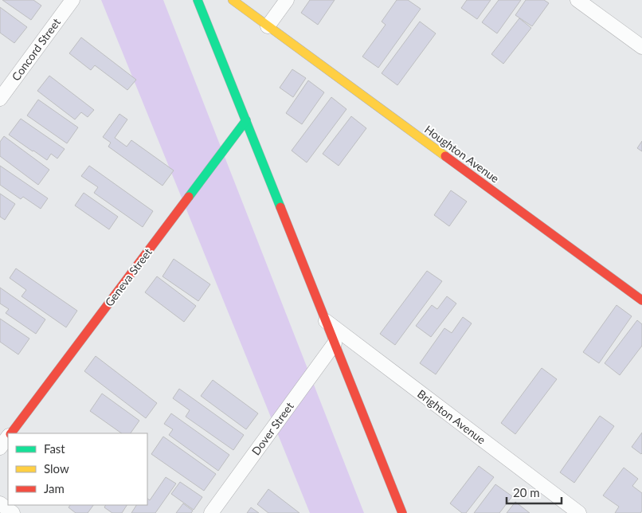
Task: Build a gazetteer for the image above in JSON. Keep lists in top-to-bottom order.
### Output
{
  "streets": {
    "street": [
      "Concord Street",
      "Houghton Avenue",
      "Geneva Street",
      "Brighton Avenue",
      "Dover Street"
    ]
  },
  "legend": ["Fast", "Slow", "Jam"],
  "scale_bar": "20 m"
}
